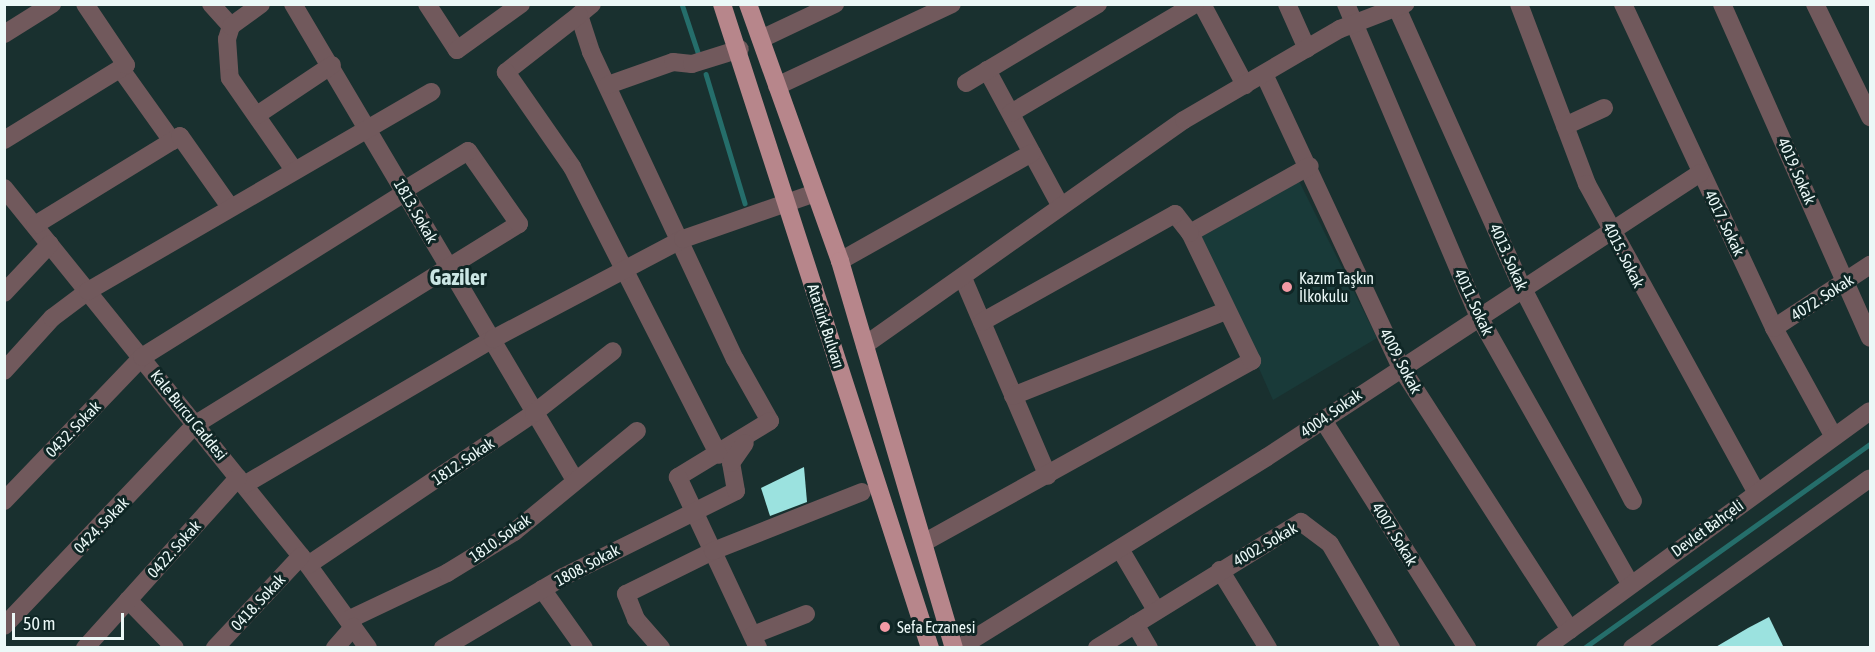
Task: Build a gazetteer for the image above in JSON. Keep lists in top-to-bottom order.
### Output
{
  "streets": {
    "main road": ["Atatürk Bulvarı"],
    "street": [
      "4019. Sokak",
      "1813. Sokak",
      "4017. Sokak",
      "4015. Sokak",
      "4013. Sokak",
      "4072. Sokak",
      "4011. Sokak",
      "4009. Sokak",
      "4004. Sokak",
      "Kale Burcu Caddesi",
      "0432. Sokak",
      "1812. Sokak",
      "0424. Sokak",
      "Devlet Bahçeli",
      "4007. Sokak",
      "1810. Sokak",
      "4002. Sokak",
      "0422. Sokak",
      "1808. Sokak",
      "0418. Sokak"
    ]
  },
  "crossings": [
    ["4019. Sokak", "4072. Sokak"],
    ["1813. Sokak", "0432. Sokak"],
    ["1813. Sokak", "1812. Sokak"],
    ["1813. Sokak", "0424. Sokak"],
    ["1813. Sokak", "1810. Sokak"],
    ["1813. Sokak", "0422. Sokak"],
    ["4017. Sokak", "4072. Sokak"],
    ["4017. Sokak", "4004. Sokak"],
    ["4017. Sokak", "Devlet Bahçeli"],
    ["4015. Sokak", "4004. Sokak"],
    ["4015. Sokak", "Devlet Bahçeli"],
    ["4013. Sokak", "4004. Sokak"],
    ["4011. Sokak", "4004. Sokak"],
    ["4011. Sokak", "Devlet Bahçeli"],
    ["Atatürk Bulvarı", "0422. Sokak"],
    ["4009. Sokak", "4004. Sokak"],
    ["4009. Sokak", "Devlet Bahçeli"],
    ["4004. Sokak", "4007. Sokak"],
    ["Kale Burcu Caddesi", "0432. Sokak"],
    ["Kale Burcu Caddesi", "1812. Sokak"],
    ["Kale Burcu Caddesi", "0424. Sokak"],
    ["Kale Burcu Caddesi", "1810. Sokak"],
    ["Kale Burcu Caddesi", "0422. Sokak"],
    ["Kale Burcu Caddesi", "0418. Sokak"],
    ["0432. Sokak", "0424. Sokak"],
    ["1812. Sokak", "0418. Sokak"]
  ],
  "districts": ["Gaziler"],
  "places": ["Kazım Taşkın İlkokulu", "Sefa Eczanesi"],
  "scale_bar": "50 m"
}
